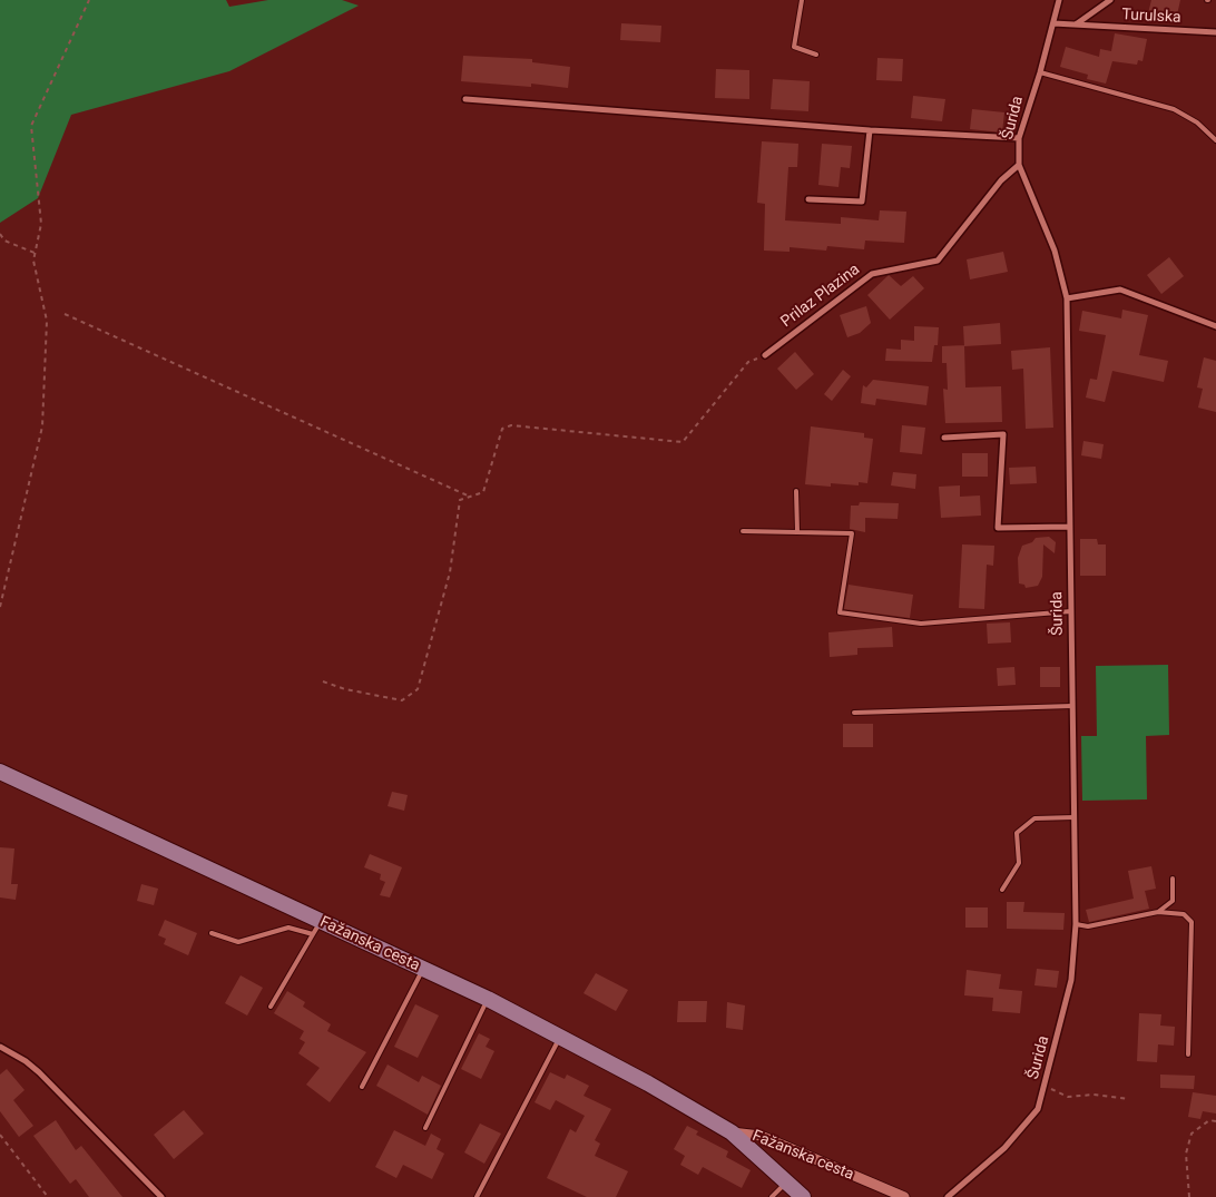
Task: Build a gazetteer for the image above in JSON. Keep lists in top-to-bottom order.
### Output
{
  "streets": {
    "main road": ["Fažanska cesta"],
    "street": ["Turulska", "Šurida", "Prilaz Plazina"]
  },
  "crossings": [
    ["Turulska", "Šurida"],
    ["Šurida", "Prilaz Plazina"]
  ]
}
